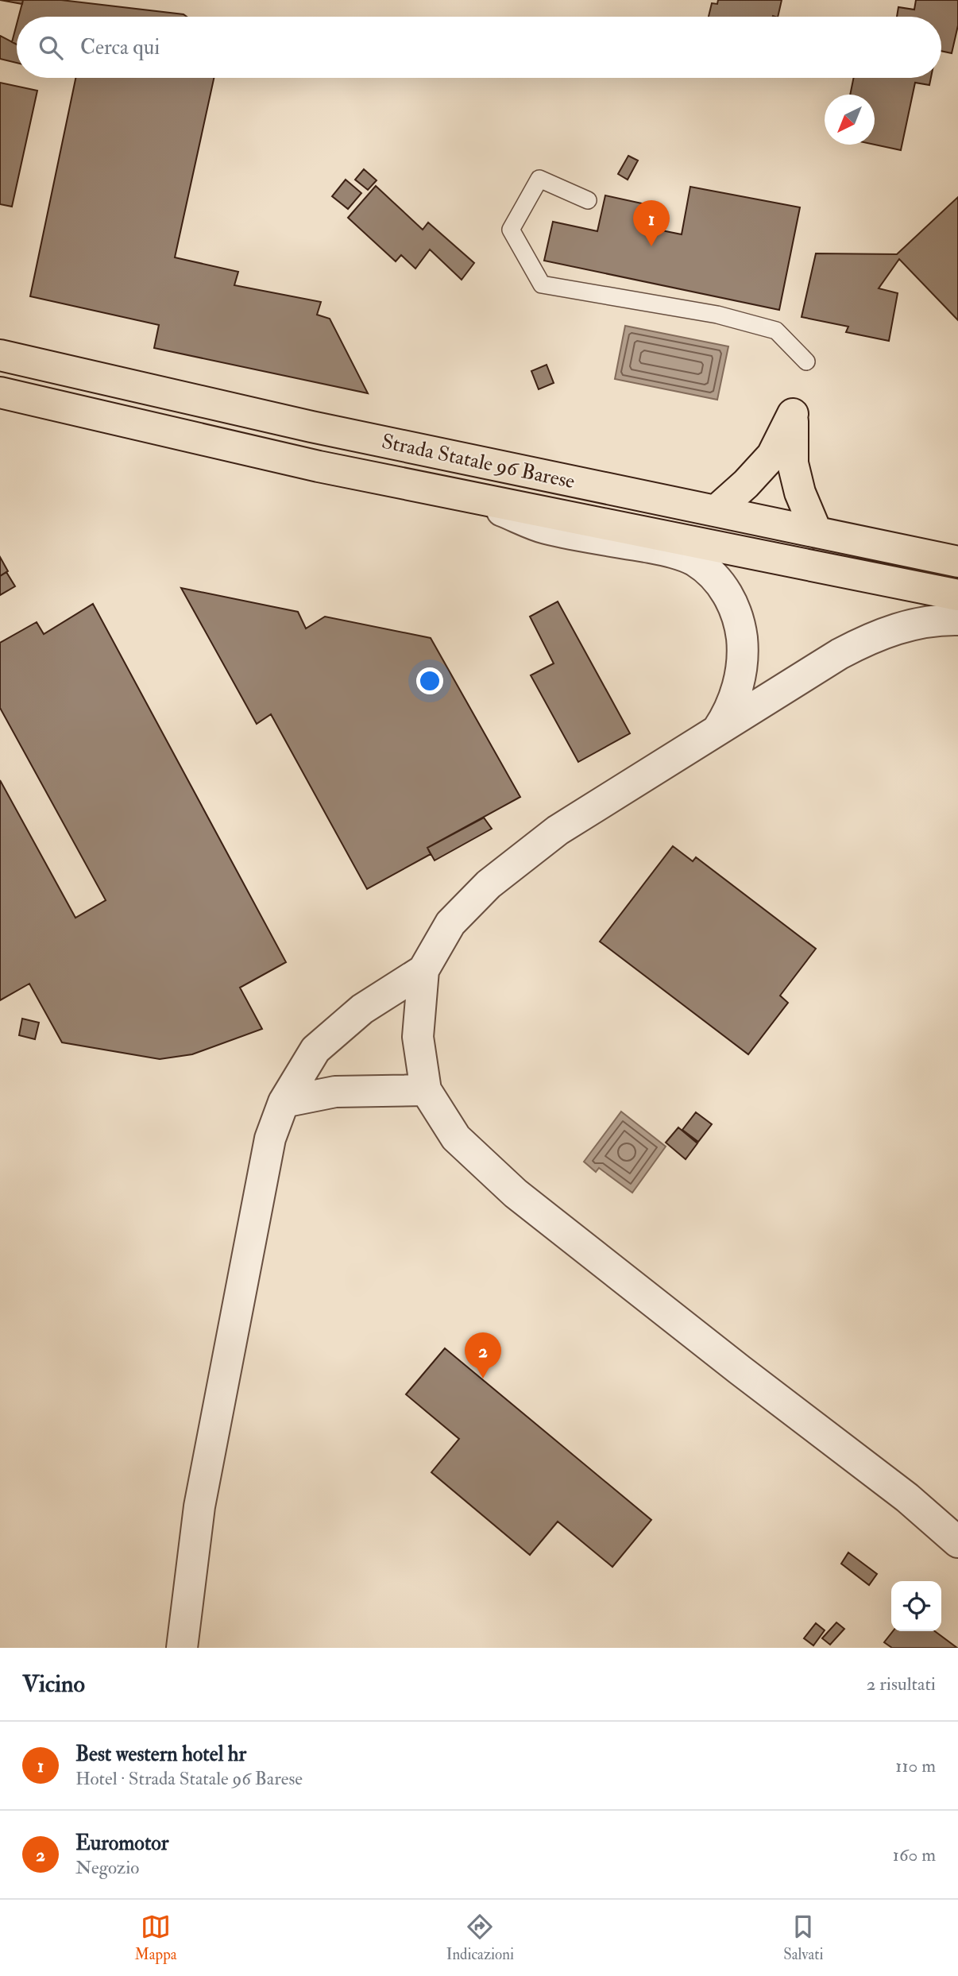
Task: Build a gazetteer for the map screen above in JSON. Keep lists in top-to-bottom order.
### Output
{
  "streets": {
    "main road": ["Strada Statale 96 Barese"]
  },
  "north": "bottom left",
  "page": {
    "search": "Cerca qui",
    "pins": ["1", "2"],
    "heading": ["Vicino", "2 risultati"],
    "list": [
      {
        "mark": "1",
        "name": "Best western hotel hr",
        "note": "Hotel · Strada Statale 96 Barese",
        "value": "110 m"
      },
      {
        "mark": "2",
        "name": "Euromotor",
        "note": "Negozio",
        "value": "160 m"
      }
    ],
    "nav": ["Mappa", "Indicazioni", "Salvati"]
  }
}
